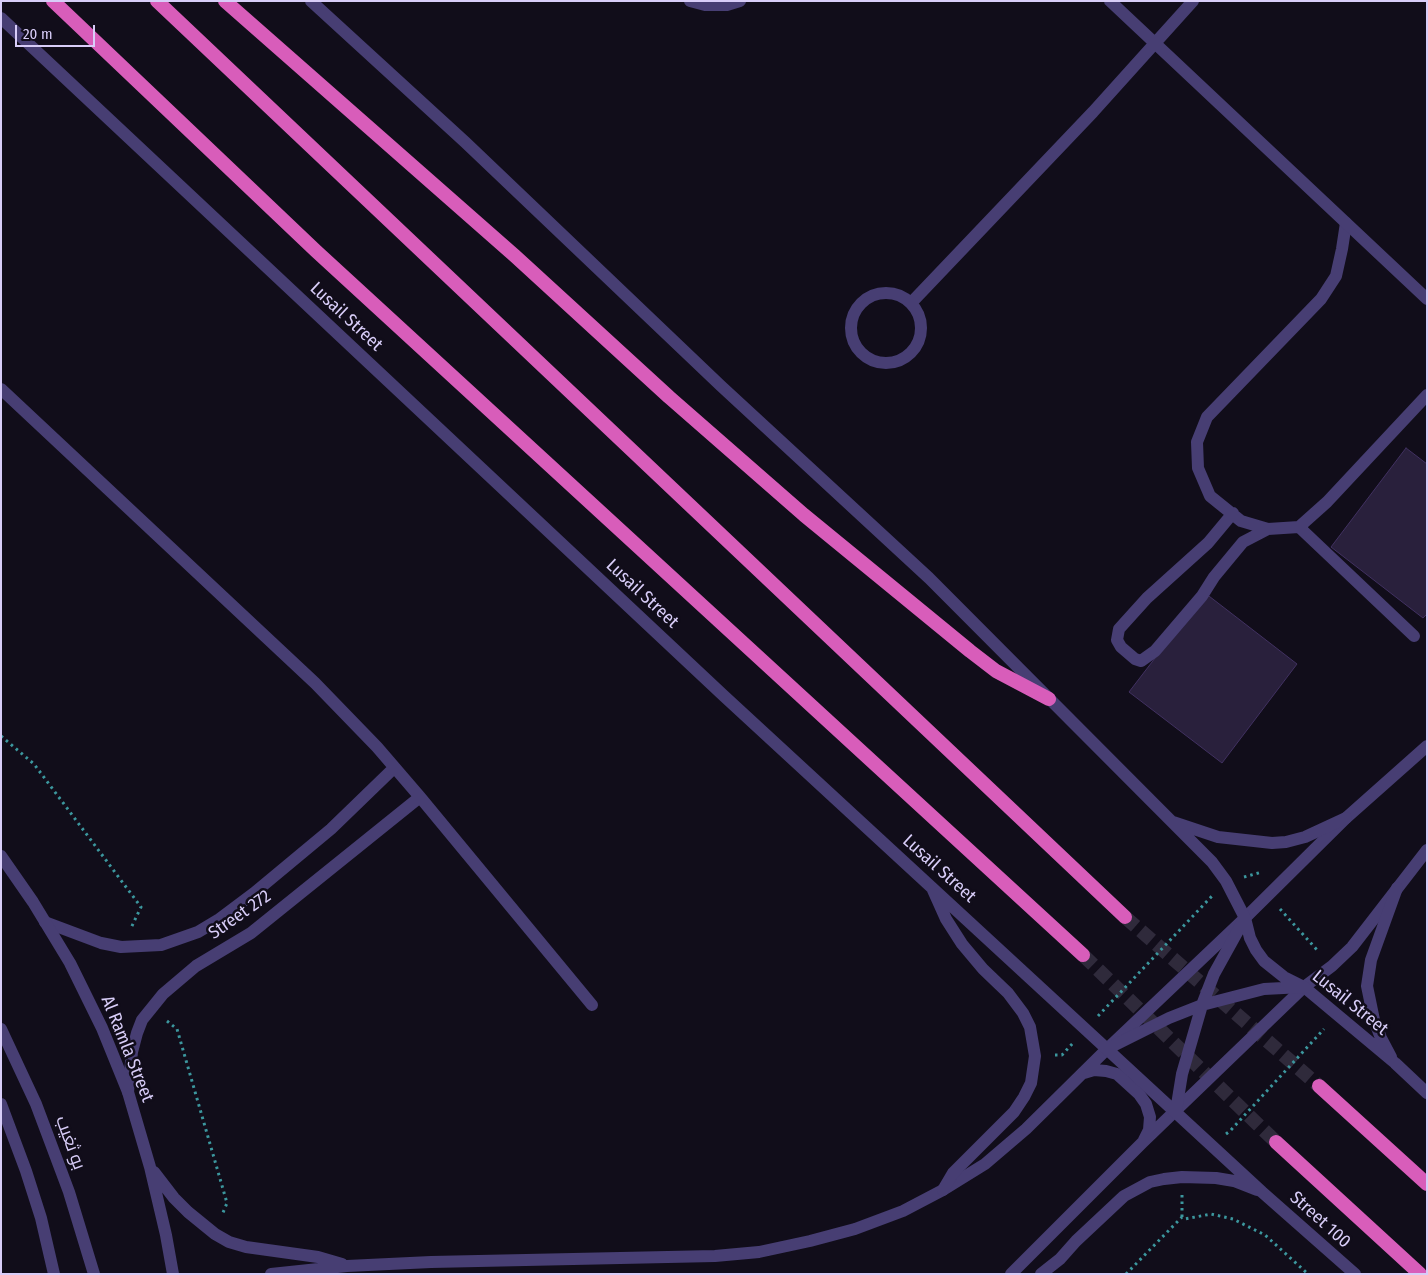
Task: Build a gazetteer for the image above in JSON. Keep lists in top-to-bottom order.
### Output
{
  "streets": {
    "highway": ["Lusail Street"],
    "street": [
      "Street 272",
      "Al Ramla Street",
      "بو ثغيب",
      "Street 100"
    ]
  },
  "crossings": [
    ["Lusail Street", "Street 100"],
    ["Street 272", "Al Ramla Street"]
  ],
  "scale_bar": "20 m"
}
